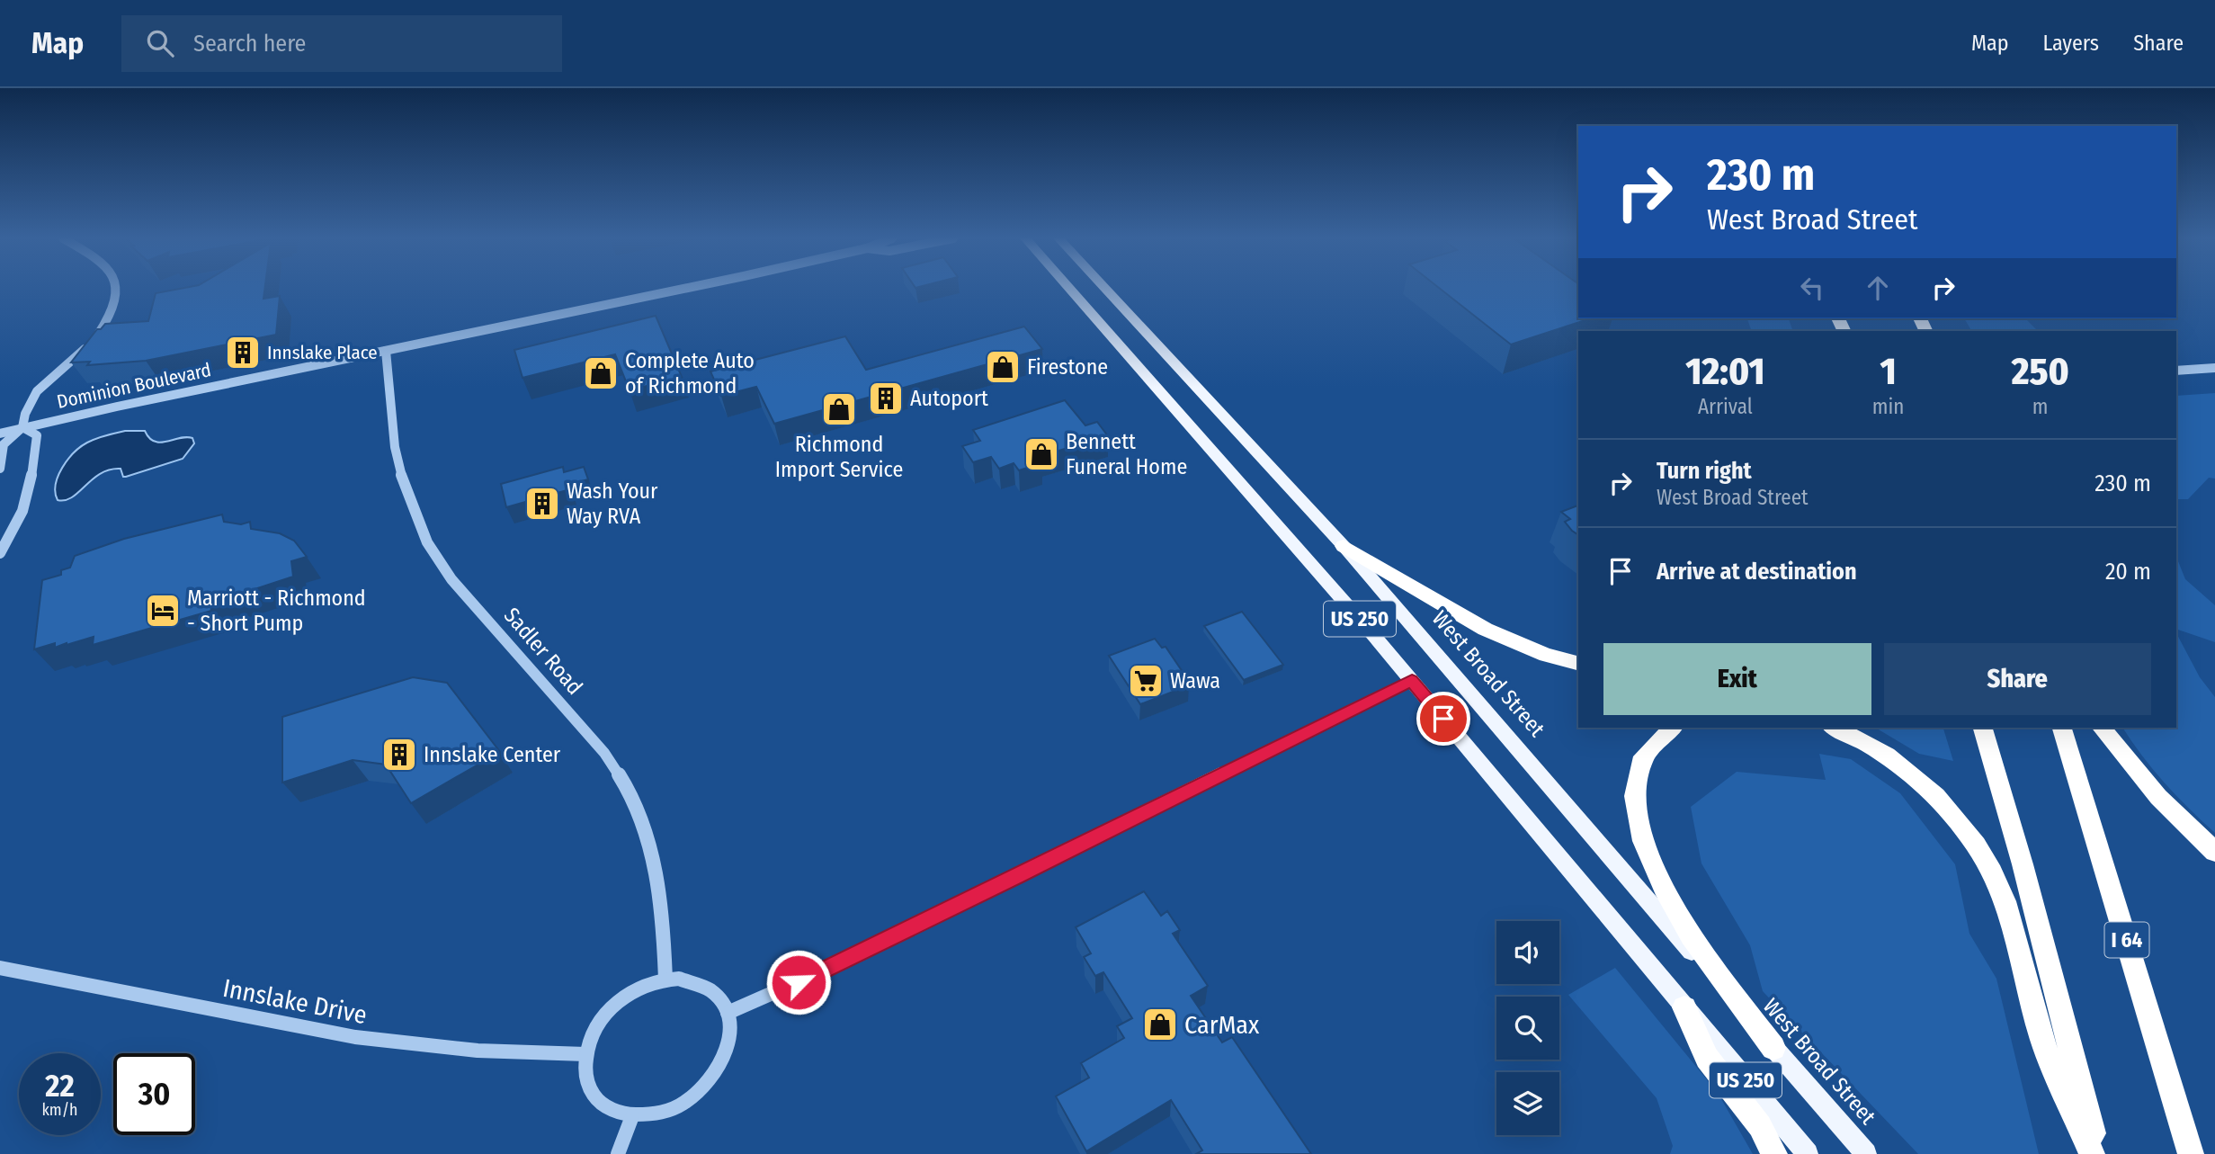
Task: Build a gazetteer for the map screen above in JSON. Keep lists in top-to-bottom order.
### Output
{
  "streets": {
    "highway": ["I 64"],
    "main road": ["US 250", "West Broad Street"],
    "street": ["Dominion Boulevard", "Sadler Road", "Innslake Drive"]
  },
  "crossings": [
    ["Dominion Boulevard", "Sadler Road"],
    ["Sadler Road", "Innslake Drive"]
  ],
  "places": {
    "building": [
      "Innslake Place",
      "Autoport",
      "Wash Your Way RVA",
      "Innslake Center"
    ],
    "shop": [
      "Firestone",
      "Complete Auto of Richmond",
      "Richmond Import Service",
      "Bennett Funeral Home",
      "CarMax"
    ],
    "hotel": ["Marriott - Richmond - Short Pump"],
    "supermarket": ["Wawa"]
  },
  "page": {
    "header": "Map",
    "search": "Search here",
    "nav": ["Map", "Layers", "Share"],
    "turn": ["230 m", "West Broad Street"],
    "eta": [
      "12:01",
      "Arrival",
      "1",
      "min",
      "250",
      "m"
    ],
    "list": [
      {
        "name": "Turn right",
        "note": "West Broad Street",
        "value": "230 m"
      },
      {
        "name": "Arrive at destination",
        "value": "20 m"
      }
    ],
    "buttons": ["Exit", "Share"],
    "speed": "22 km/h",
    "limit": "30"
  }
}
